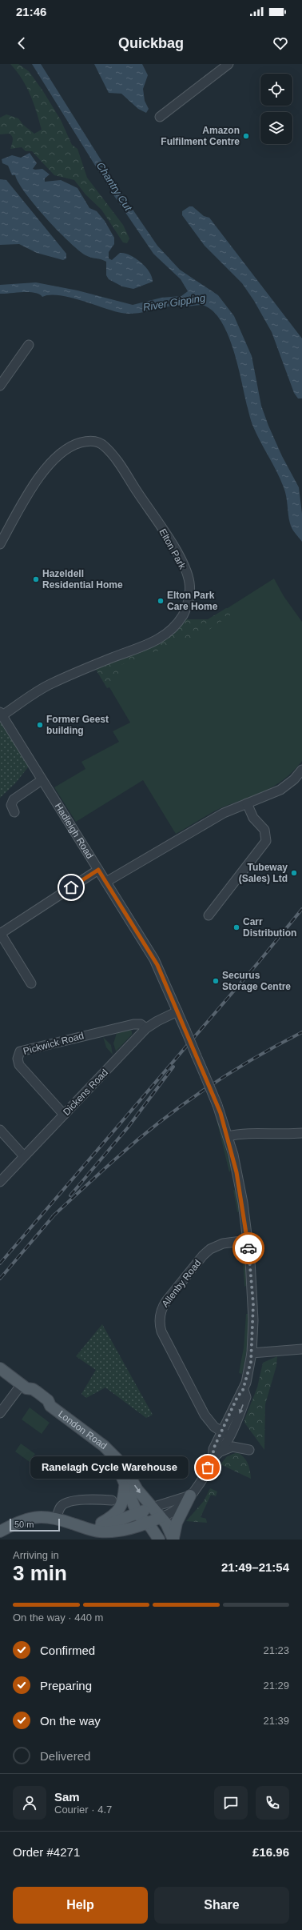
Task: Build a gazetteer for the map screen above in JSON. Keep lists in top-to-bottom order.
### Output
{
  "streets": {
    "main road": ["Hadleigh Road", "London Road"],
    "street": [
      "Elton Park",
      "Pickwick Road",
      "Dickens Road",
      "Allenby Road"
    ]
  },
  "crossings": [
    ["Elton Park", "Hadleigh Road"],
    ["Hadleigh Road", "Dickens Road"],
    ["Hadleigh Road", "Allenby Road"],
    ["Hadleigh Road", "London Road"],
    ["Pickwick Road", "Dickens Road"]
  ],
  "water": ["Chantry Cut", "River Gipping"],
  "places": [
    "Amazon Fulfilment Centre",
    "Hazeldell Residential Home",
    "Elton Park Care Home",
    "Former Geest building",
    "Tubeway (Sales) Ltd",
    "Carr Distribution",
    "Securus Storage Centre",
    "Ranelagh Cycle Warehouse"
  ],
  "scale_bar": "50 m",
  "page": {
    "status": "21:46",
    "header": "Quickbag",
    "bubble": "Ranelagh Cycle Warehouse",
    "scale": "50 m",
    "heading": ["3 min", "Arriving in", "21:49–21:54"],
    "panel": [
      "Sam",
      "Courier · 4.7",
      "Order #4271",
      "£16.96"
    ],
    "bar": "On the way · 440 m",
    "list": [
      ["Confirmed", "21:23"],
      ["Preparing", "21:29"],
      ["On the way", "21:39"],
      "Delivered"
    ],
    "buttons": ["Help", "Share"]
  }
}
